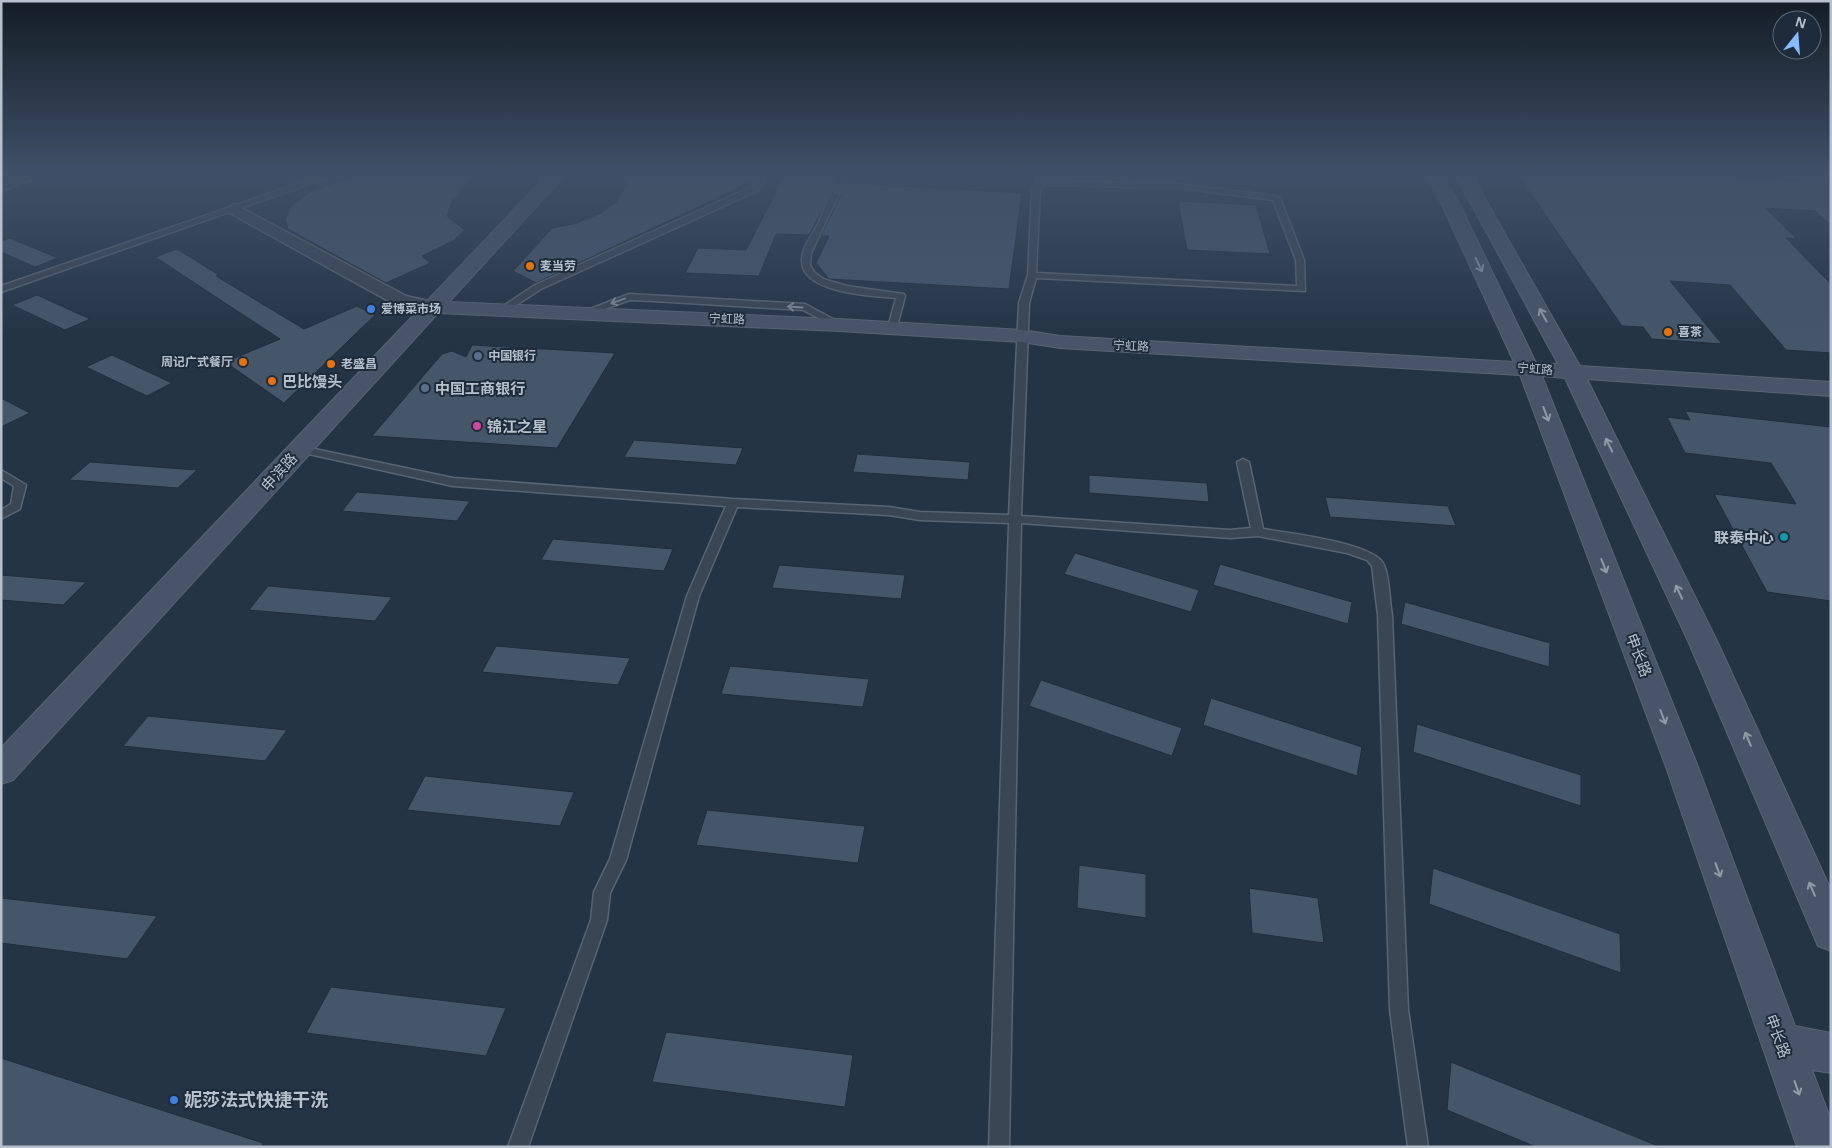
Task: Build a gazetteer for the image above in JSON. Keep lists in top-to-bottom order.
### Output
{
  "streets": {
    "main road": ["宁虹路", "申滨路", "申长路"]
  },
  "crossings": [
    ["宁虹路", "申滨路"],
    ["宁虹路", "申长路"]
  ],
  "places": [
    "麦当劳",
    "爱博菜市场",
    "喜茶",
    "中国银行",
    "周记广式餐厅",
    "老盛昌",
    "巴比馒头",
    "中国工商银行",
    "锦江之星",
    "联泰中心",
    "妮莎法式快捷干洗"
  ],
  "north": "top"
}
